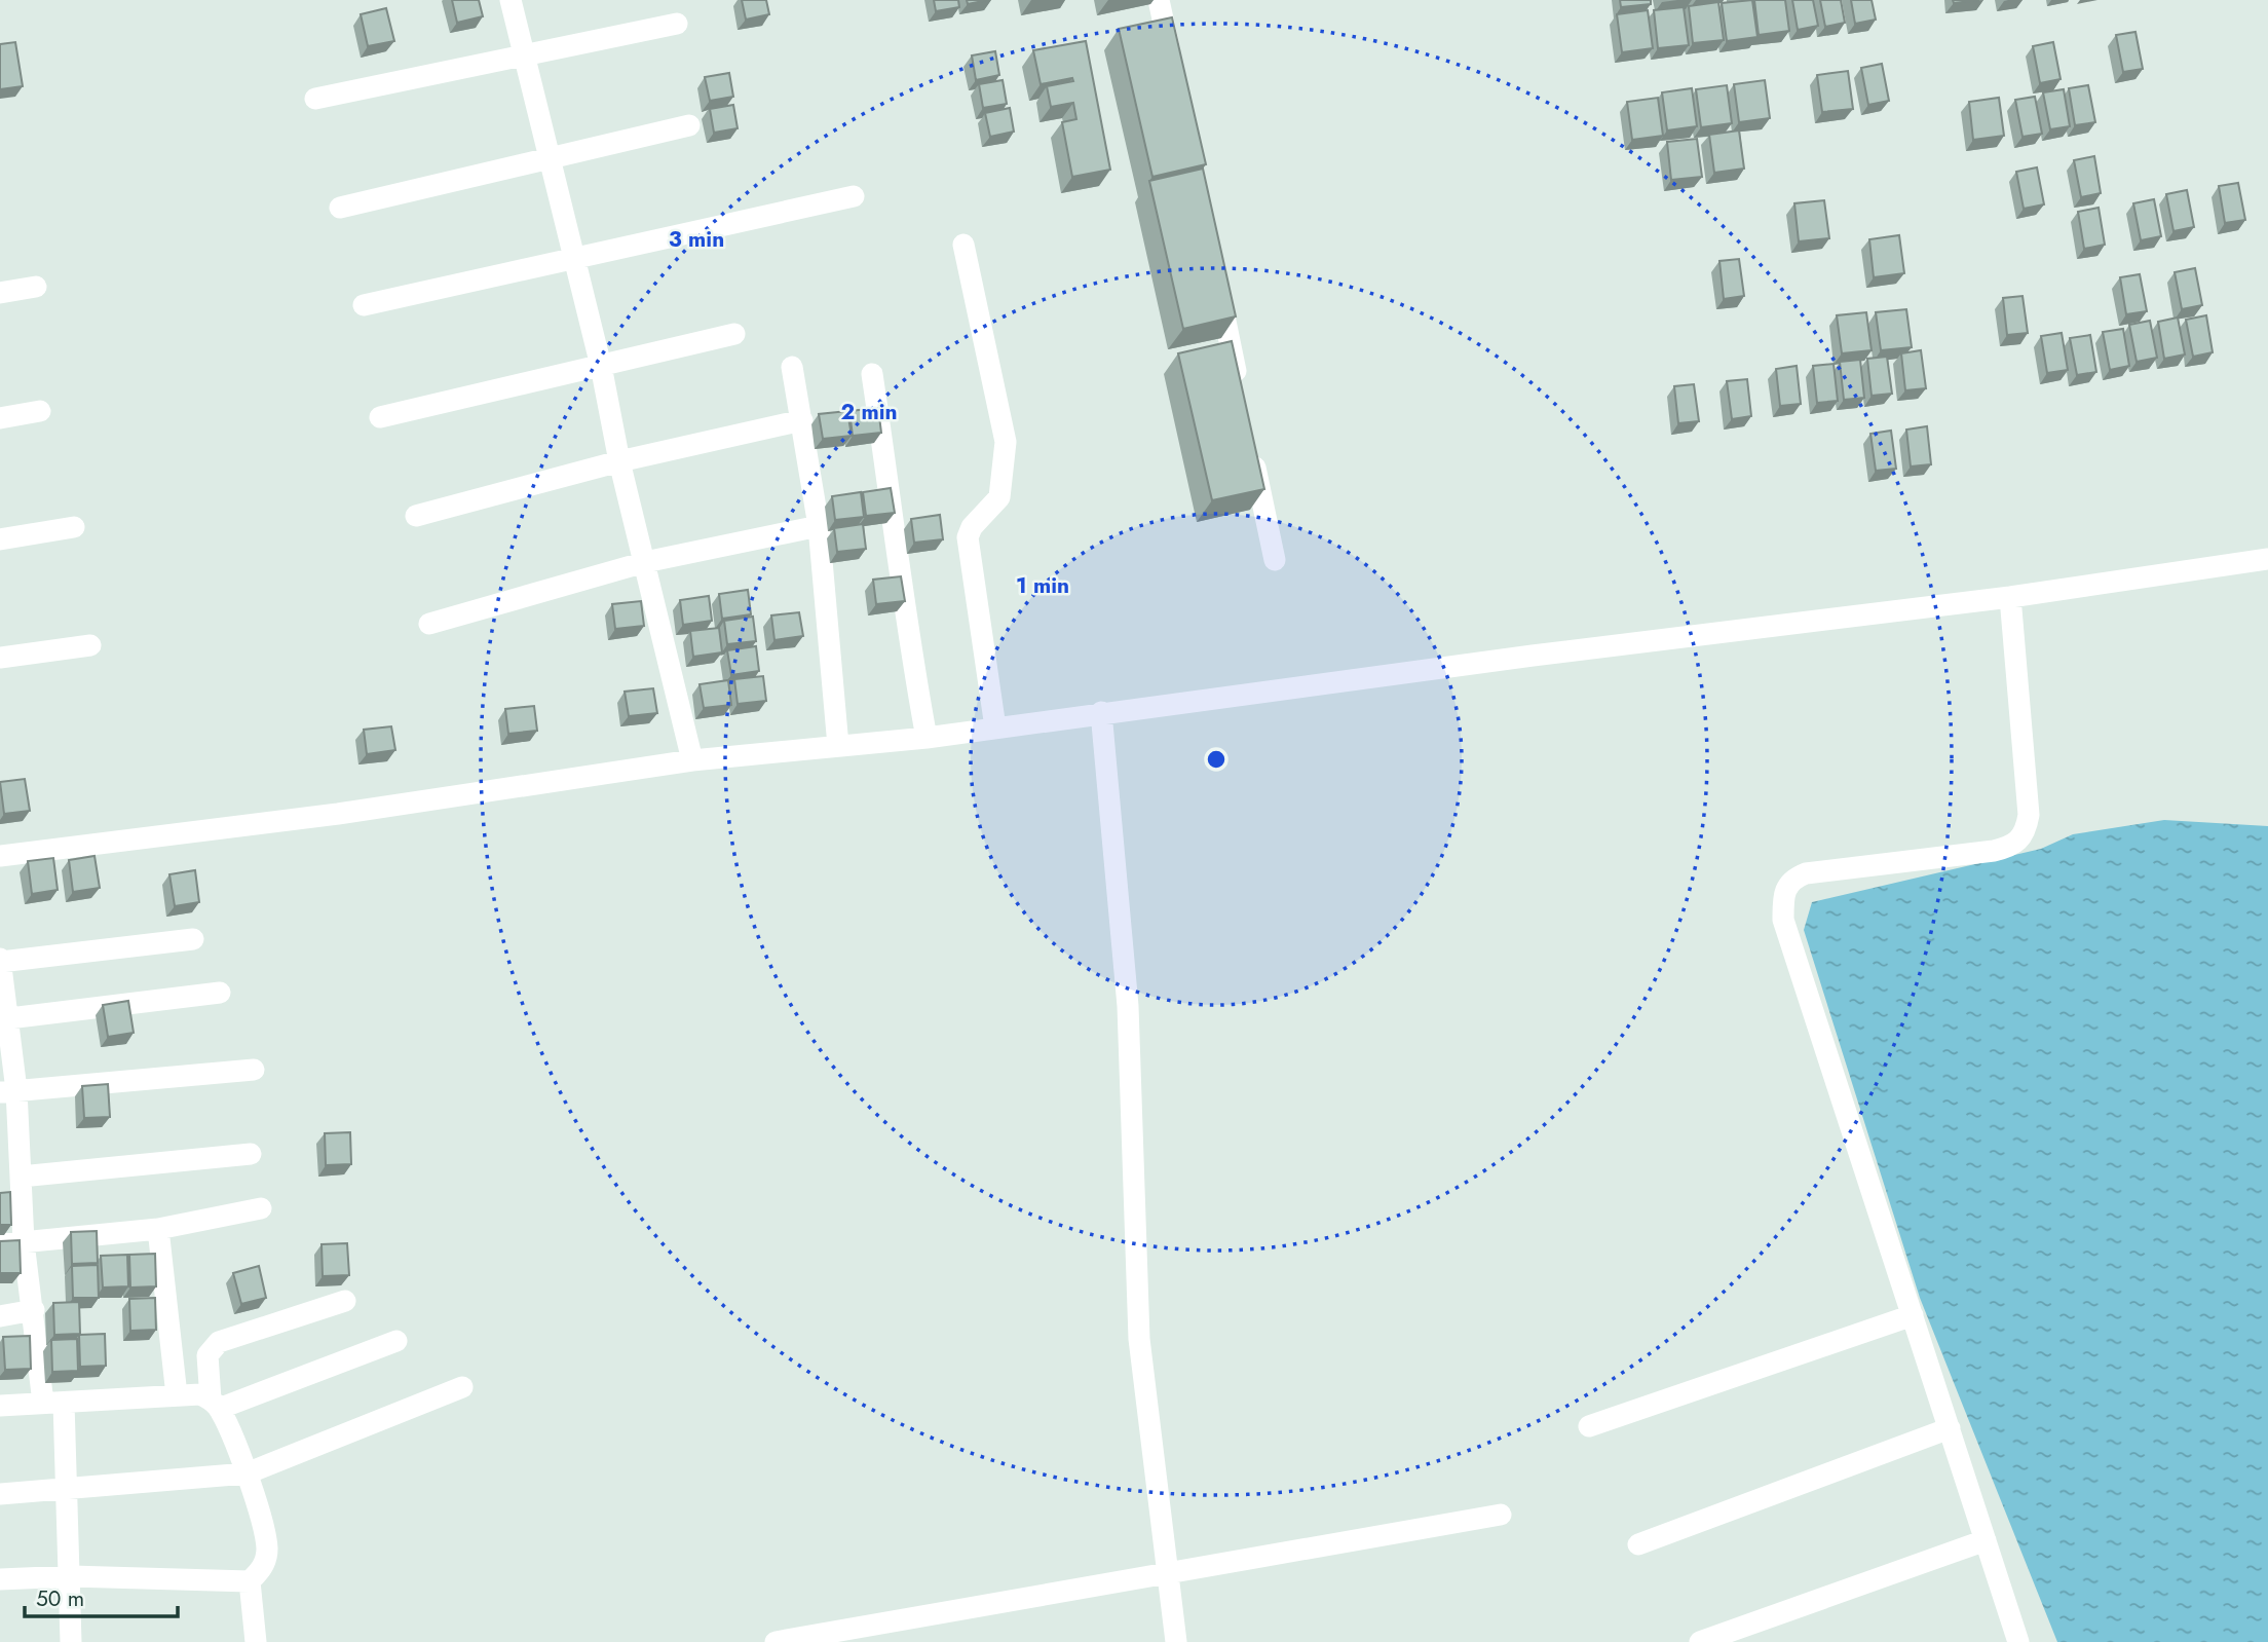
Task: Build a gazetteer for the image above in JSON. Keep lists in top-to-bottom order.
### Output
{
  "scale_bar": "50 m",
  "rings": ["3 min", "2 min", "1 min"]
}
